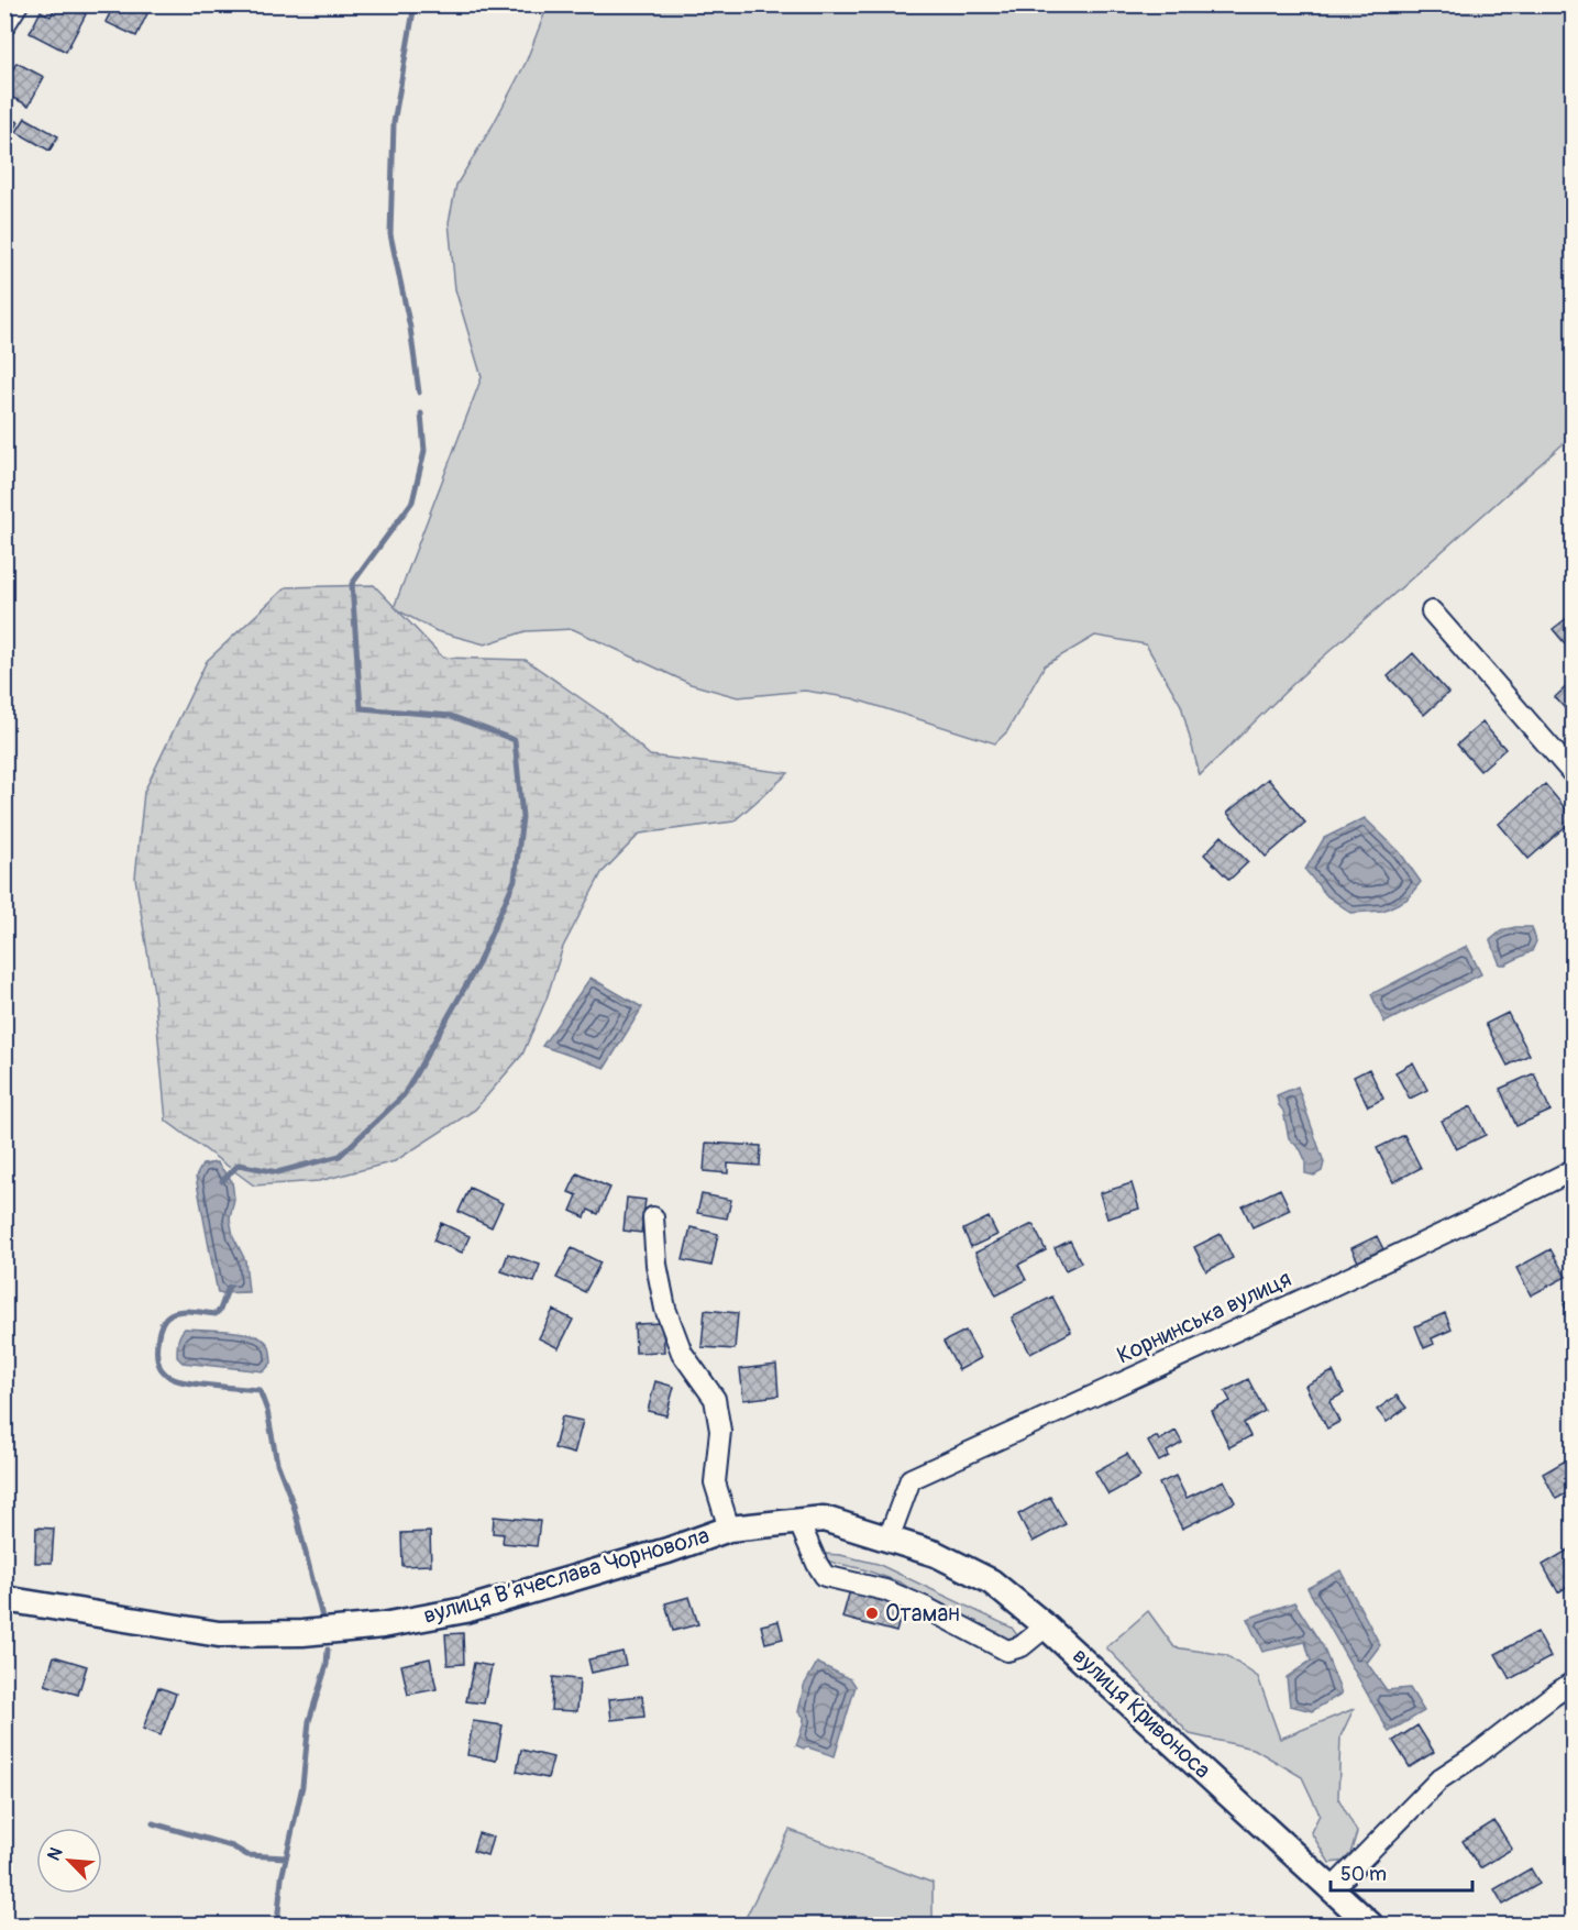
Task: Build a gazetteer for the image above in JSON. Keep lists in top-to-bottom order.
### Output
{
  "streets": {
    "main road": ["вулиця Вʼячеслава Чорновола", "вулиця Кривоноса"],
    "street": ["Корнинська вулиця"]
  },
  "crossings": [
    ["Корнинська вулиця", "вулиця Вʼячеслава Чорновола"],
    ["Корнинська вулиця", "вулиця Кривоноса"],
    ["вулиця Вʼячеслава Чорновола", "вулиця Кривоноса"]
  ],
  "places": ["Отаман"],
  "scale_bar": "50 m",
  "north": "top left"
}
